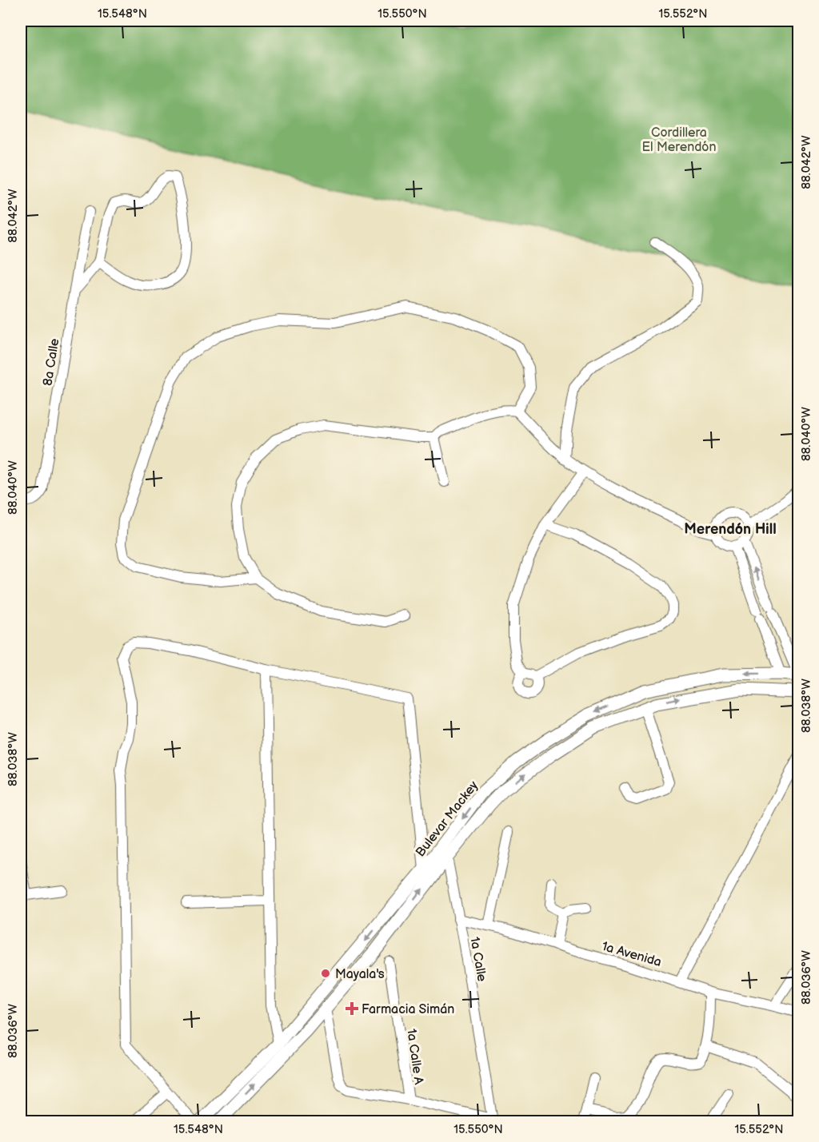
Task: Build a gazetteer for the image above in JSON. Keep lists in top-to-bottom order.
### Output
{
  "streets": {
    "main road": ["Bulevar Mackey"],
    "street": [
      "8a Calle",
      "1a Avenida",
      "1a Calle",
      "1a Calle A"
    ]
  },
  "crossings": [
    ["Bulevar Mackey", "1a Calle"],
    ["1a Avenida", "1a Calle"]
  ],
  "districts": ["Merendón Hill"],
  "parks": ["Cordillera El Merendón"],
  "places": {
    "other": ["Mayala's"],
    "health": ["Farmacia Simán"]
  },
  "coordinates": [
    "15.548°N",
    "15.550°N",
    "15.552°N",
    "88.042°W",
    "88.040°W",
    "88.038°W",
    "88.036°W"
  ]
}
